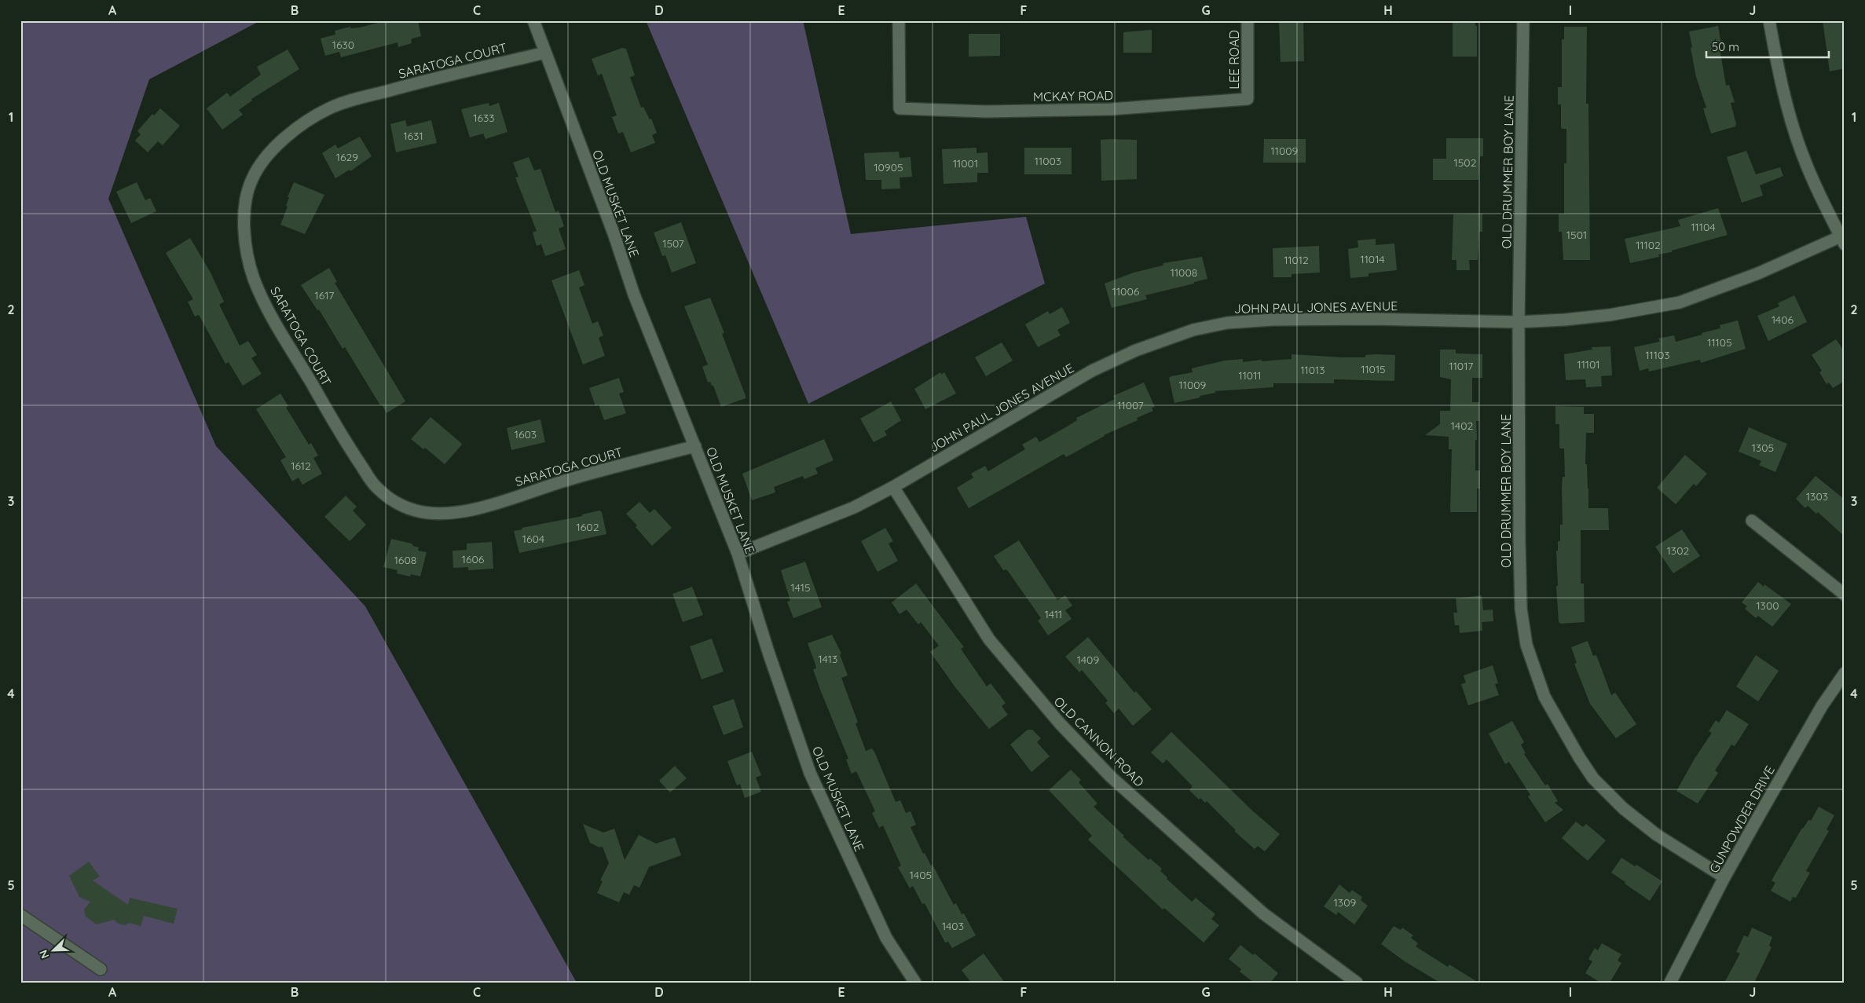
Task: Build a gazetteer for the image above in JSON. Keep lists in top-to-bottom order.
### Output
{
  "streets": {
    "street": [
      "LEE ROAD",
      "SARATOGA COURT",
      "MCKAY ROAD",
      "OLD DRUMMER BOY LANE",
      "OLD MUSKET LANE",
      "JOHN PAUL JONES AVENUE",
      "OLD CANNON ROAD",
      "GUNPOWDER DRIVE"
    ]
  },
  "crossings": [
    ["LEE ROAD", "MCKAY ROAD"],
    ["SARATOGA COURT", "OLD MUSKET LANE"],
    ["OLD DRUMMER BOY LANE", "JOHN PAUL JONES AVENUE"],
    ["OLD DRUMMER BOY LANE", "GUNPOWDER DRIVE"],
    ["OLD MUSKET LANE", "JOHN PAUL JONES AVENUE"],
    ["JOHN PAUL JONES AVENUE", "OLD CANNON ROAD"]
  ],
  "house_numbers": [
    "1630",
    "1633",
    "1631",
    "11009",
    "1629",
    "11003",
    "1502",
    "11001",
    "10905",
    "11104",
    "1501",
    "1507",
    "11102",
    "11014",
    "11012",
    "11008",
    "11006",
    "1617",
    "1406",
    "11105",
    "11103",
    "11101",
    "11017",
    "11015",
    "11013",
    "11011",
    "11009",
    "11007",
    "1402",
    "1603",
    "1305",
    "1612",
    "1303",
    "1602",
    "1604",
    "1302",
    "1606",
    "1608",
    "1415",
    "1300",
    "1411",
    "1413",
    "1409",
    "1405",
    "1309",
    "1403"
  ],
  "scale_bar": "50 m",
  "north": "bottom left",
  "grid": {
    "columns": [
      "A",
      "B",
      "C",
      "D",
      "E",
      "F",
      "G",
      "H",
      "I",
      "J"
    ],
    "rows": [
      "1",
      "2",
      "3",
      "4",
      "5"
    ]
  }
}
